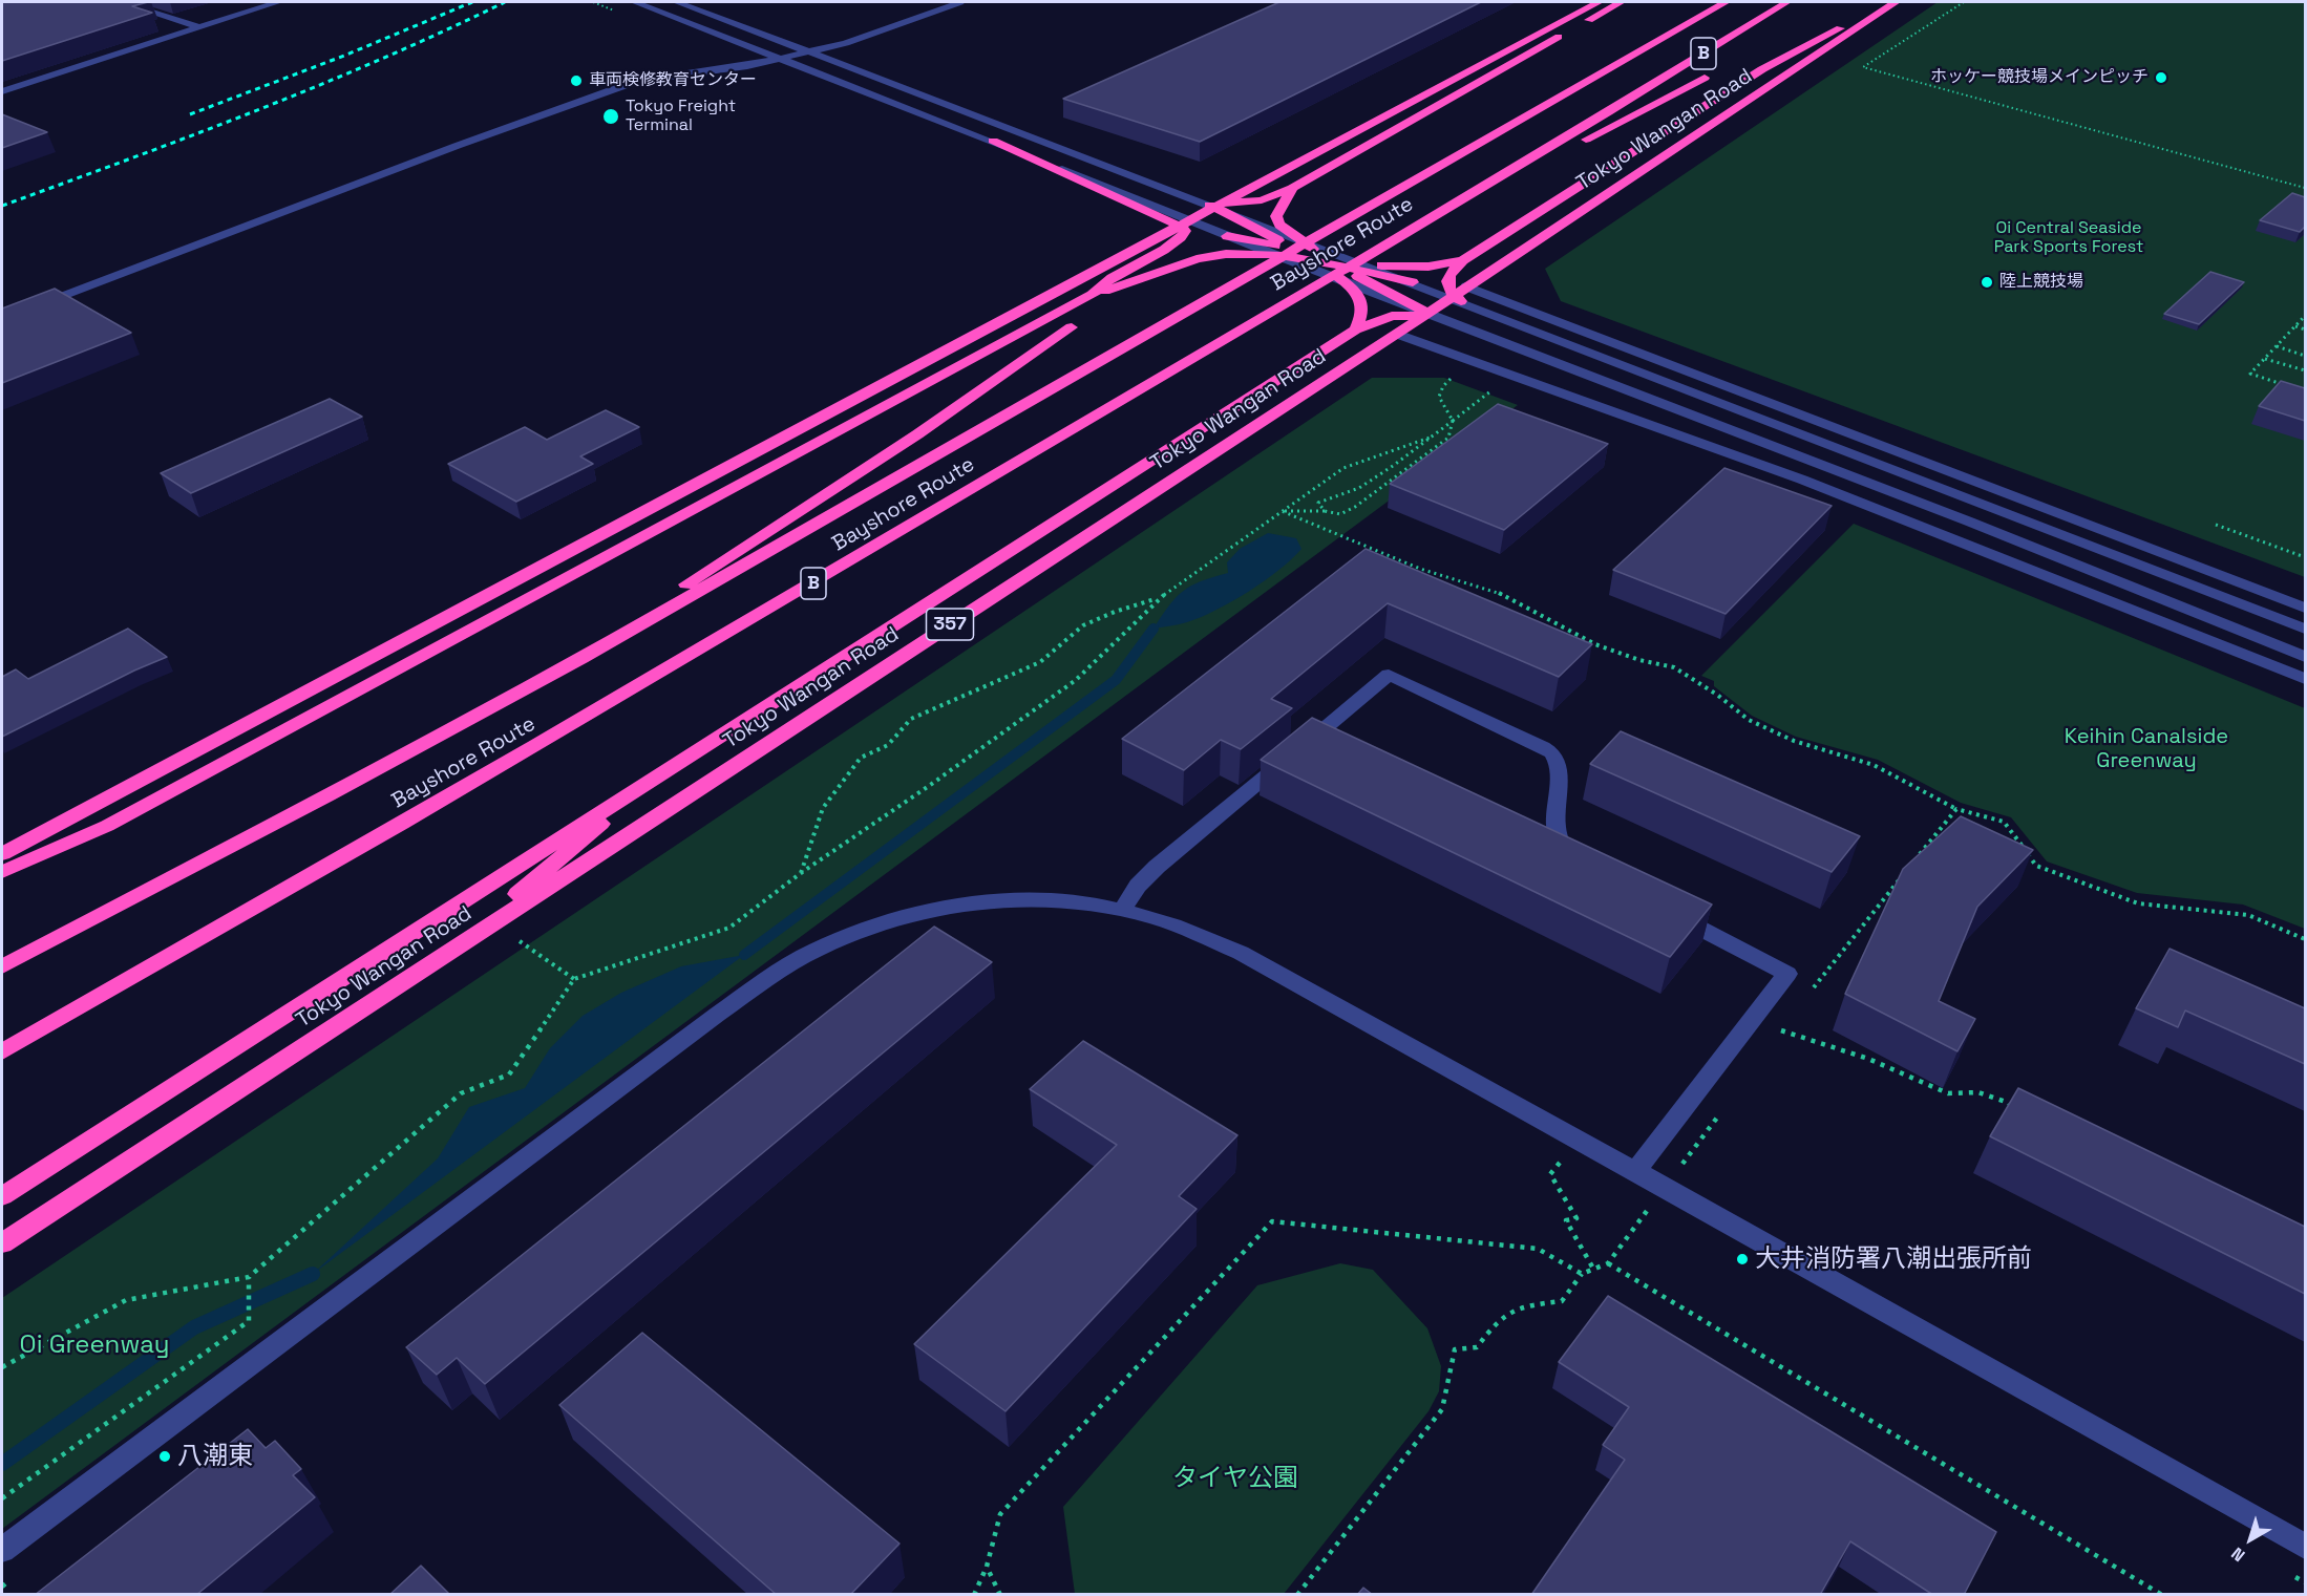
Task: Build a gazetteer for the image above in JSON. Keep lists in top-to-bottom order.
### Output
{
  "streets": {
    "highway": [
      "B",
      "Tokyo Wangan Road",
      "Bayshore Route",
      "357"
    ]
  },
  "parks": [
    "Oi Central Seaside Park Sports Forest",
    "Keihin Canalside Greenway",
    "Oi Greenway",
    "タイヤ公園"
  ],
  "places": [
    "ホッケー競技場メインピッチ",
    "車両検修教育センター",
    "Tokyo Freight Terminal",
    "陸上競技場",
    "大井消防署八潮出張所前",
    "八潮東"
  ],
  "north": "bottom left"
}
